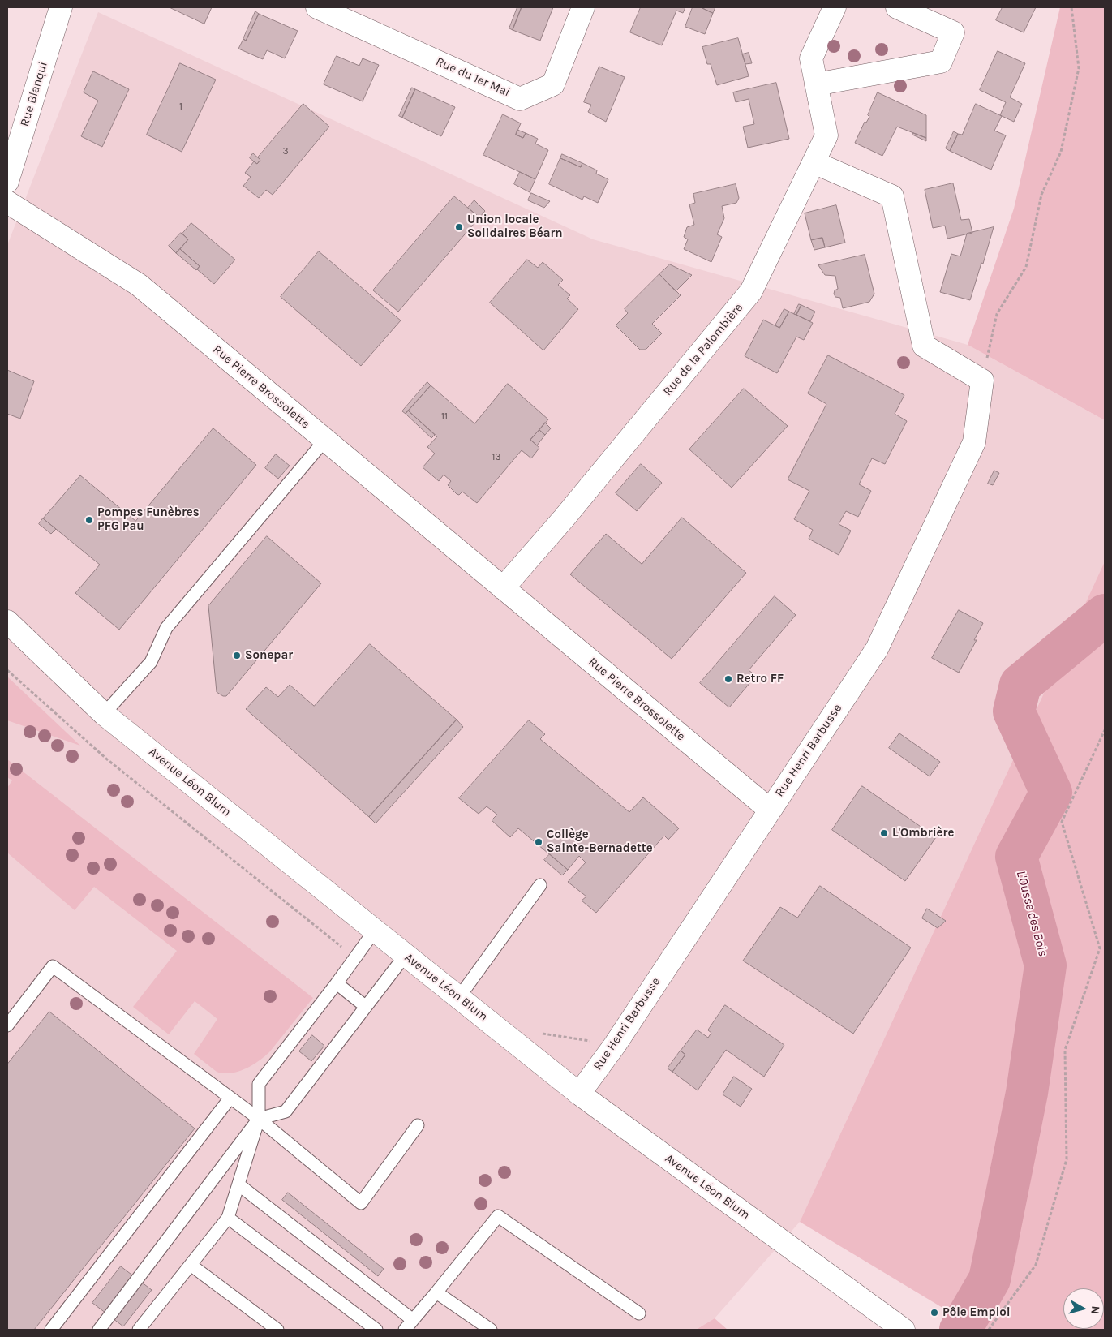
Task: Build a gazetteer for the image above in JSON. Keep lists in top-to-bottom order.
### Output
{
  "streets": {
    "street": [
      "Rue du 1er Mai",
      "Rue Blanqui",
      "Rue de la Palombière",
      "Rue Pierre Brossolette",
      "Rue Henri Barbusse",
      "Avenue Léon Blum"
    ]
  },
  "crossings": [
    ["Rue de la Palombière", "Rue Pierre Brossolette"],
    ["Rue Pierre Brossolette", "Rue Henri Barbusse"],
    ["Rue Henri Barbusse", "Avenue Léon Blum"]
  ],
  "water": ["L'Ousse des Bois"],
  "places": [
    "Union locale Solidaires Béarn",
    "Pompes Funèbres PFG Pau",
    "Sonepar",
    "Retro FF",
    "L'Ombrière",
    "Collège Sainte-Bernadette",
    "Pôle Emploi"
  ],
  "house_numbers": [
    "1",
    "3",
    "11",
    "13"
  ],
  "north": "right"
}
